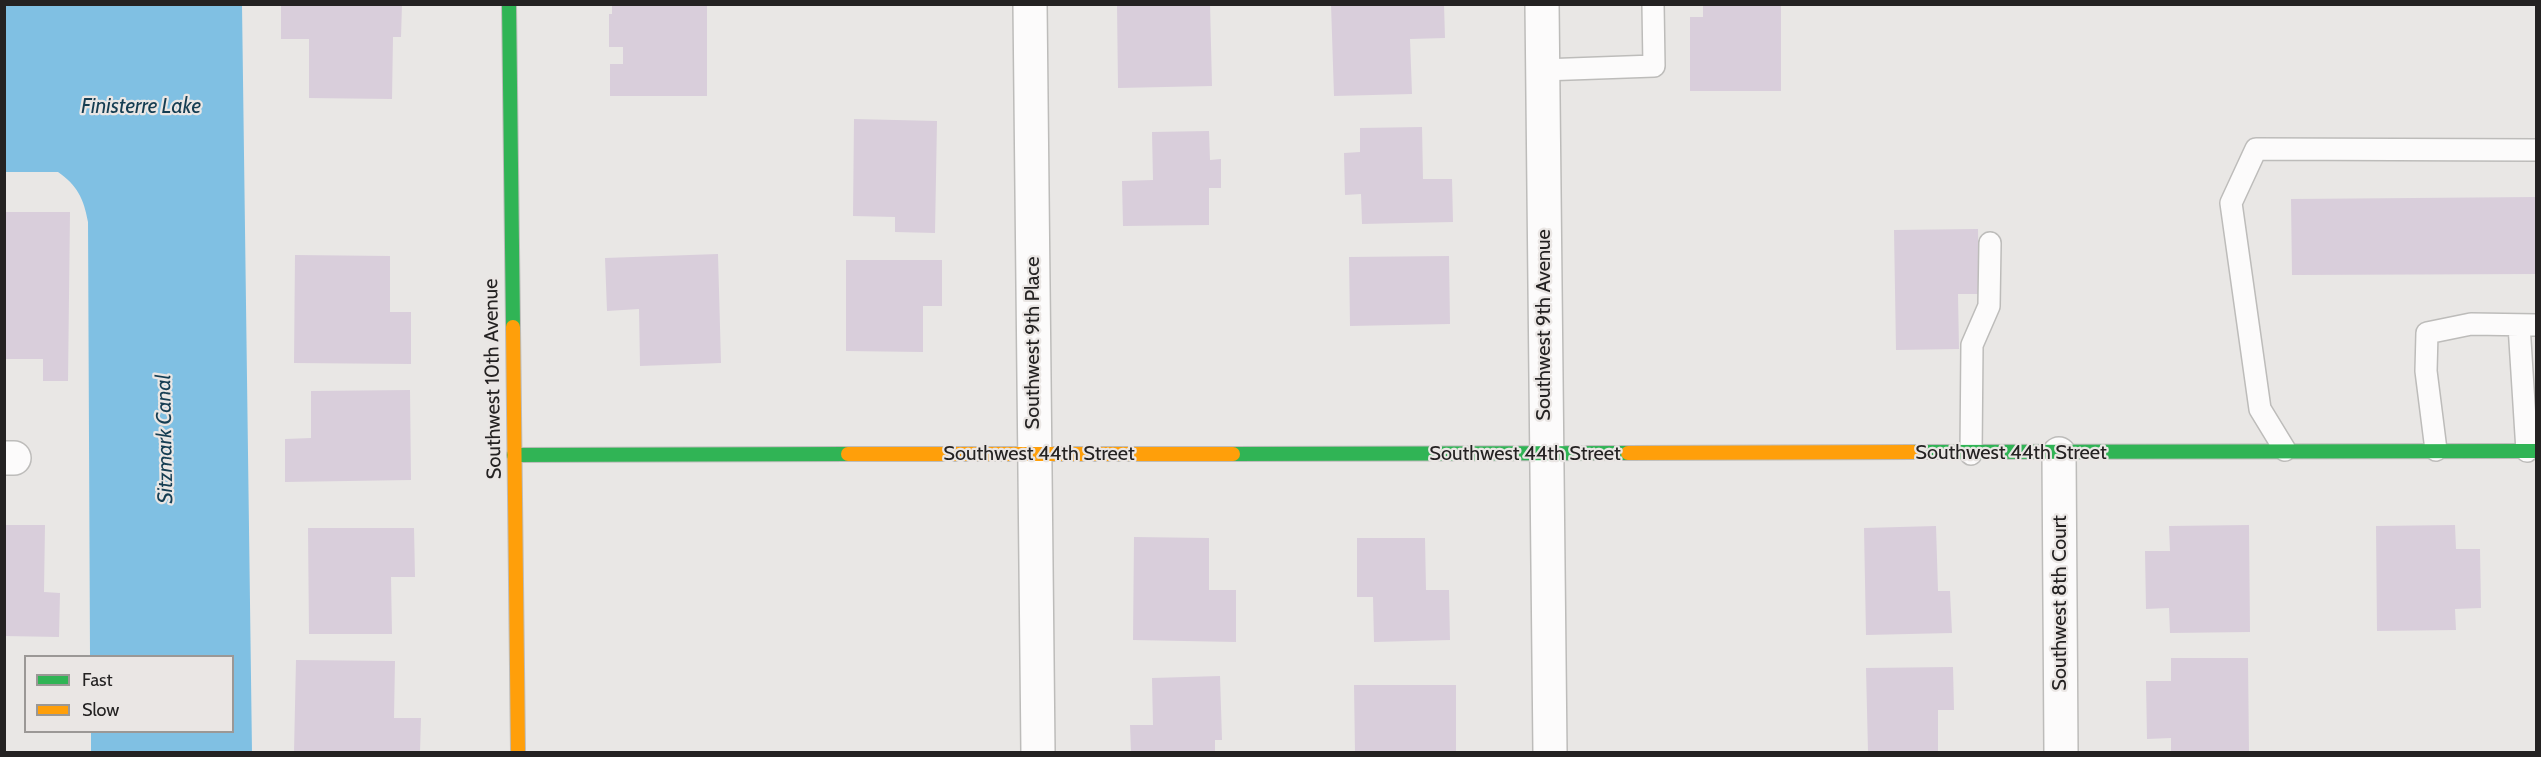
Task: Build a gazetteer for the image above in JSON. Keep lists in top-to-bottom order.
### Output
{
  "streets": {
    "street": [
      "Southwest 9th Avenue",
      "Southwest 9th Place",
      "Southwest 10th Avenue",
      "Southwest 44th Street",
      "Southwest 8th Court"
    ]
  },
  "crossings": [
    ["Southwest 9th Avenue", "Southwest 44th Street"],
    ["Southwest 9th Place", "Southwest 44th Street"],
    ["Southwest 10th Avenue", "Southwest 44th Street"],
    ["Southwest 44th Street", "Southwest 8th Court"]
  ],
  "water": ["Finisterre Lake", "Sitzmark Canal"],
  "legend": ["Fast", "Slow"]
}
